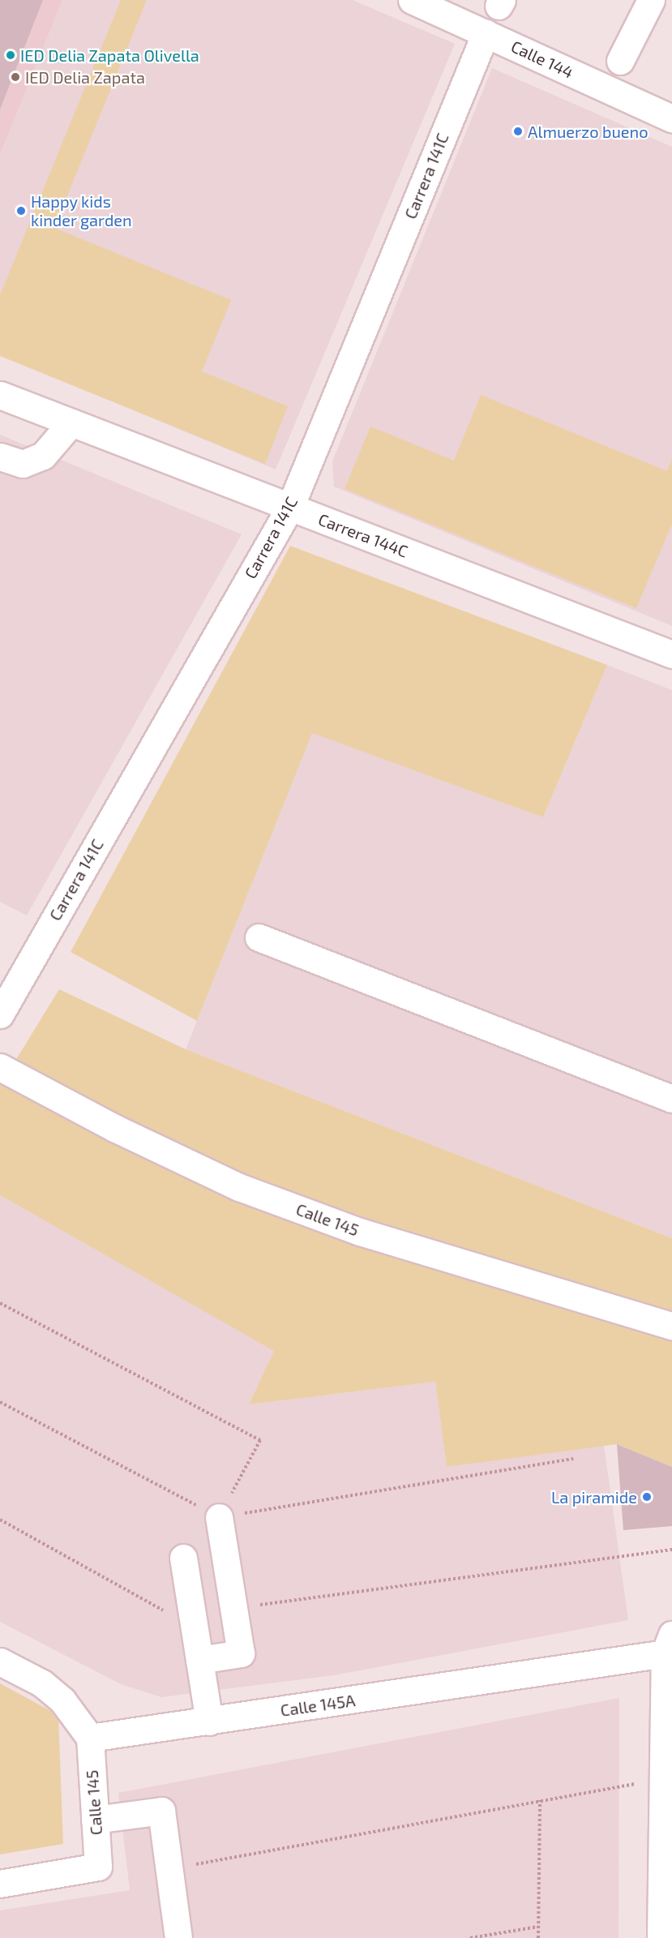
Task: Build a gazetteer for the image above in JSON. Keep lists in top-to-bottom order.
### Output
{
  "streets": {
    "street": [
      "Calle 144",
      "Carrera 141C",
      "Carrera 144C",
      "Calle 145",
      "Calle 145A"
    ]
  },
  "crossings": [
    ["Calle 144", "Carrera 141C"],
    ["Carrera 141C", "Carrera 144C"],
    ["Calle 145", "Calle 145A"]
  ],
  "places": [
    "IED Delia Zapata Olivella",
    "IED Delia Zapata",
    "Almuerzo bueno",
    "Happy kids kinder garden",
    "La piramide"
  ]
}
